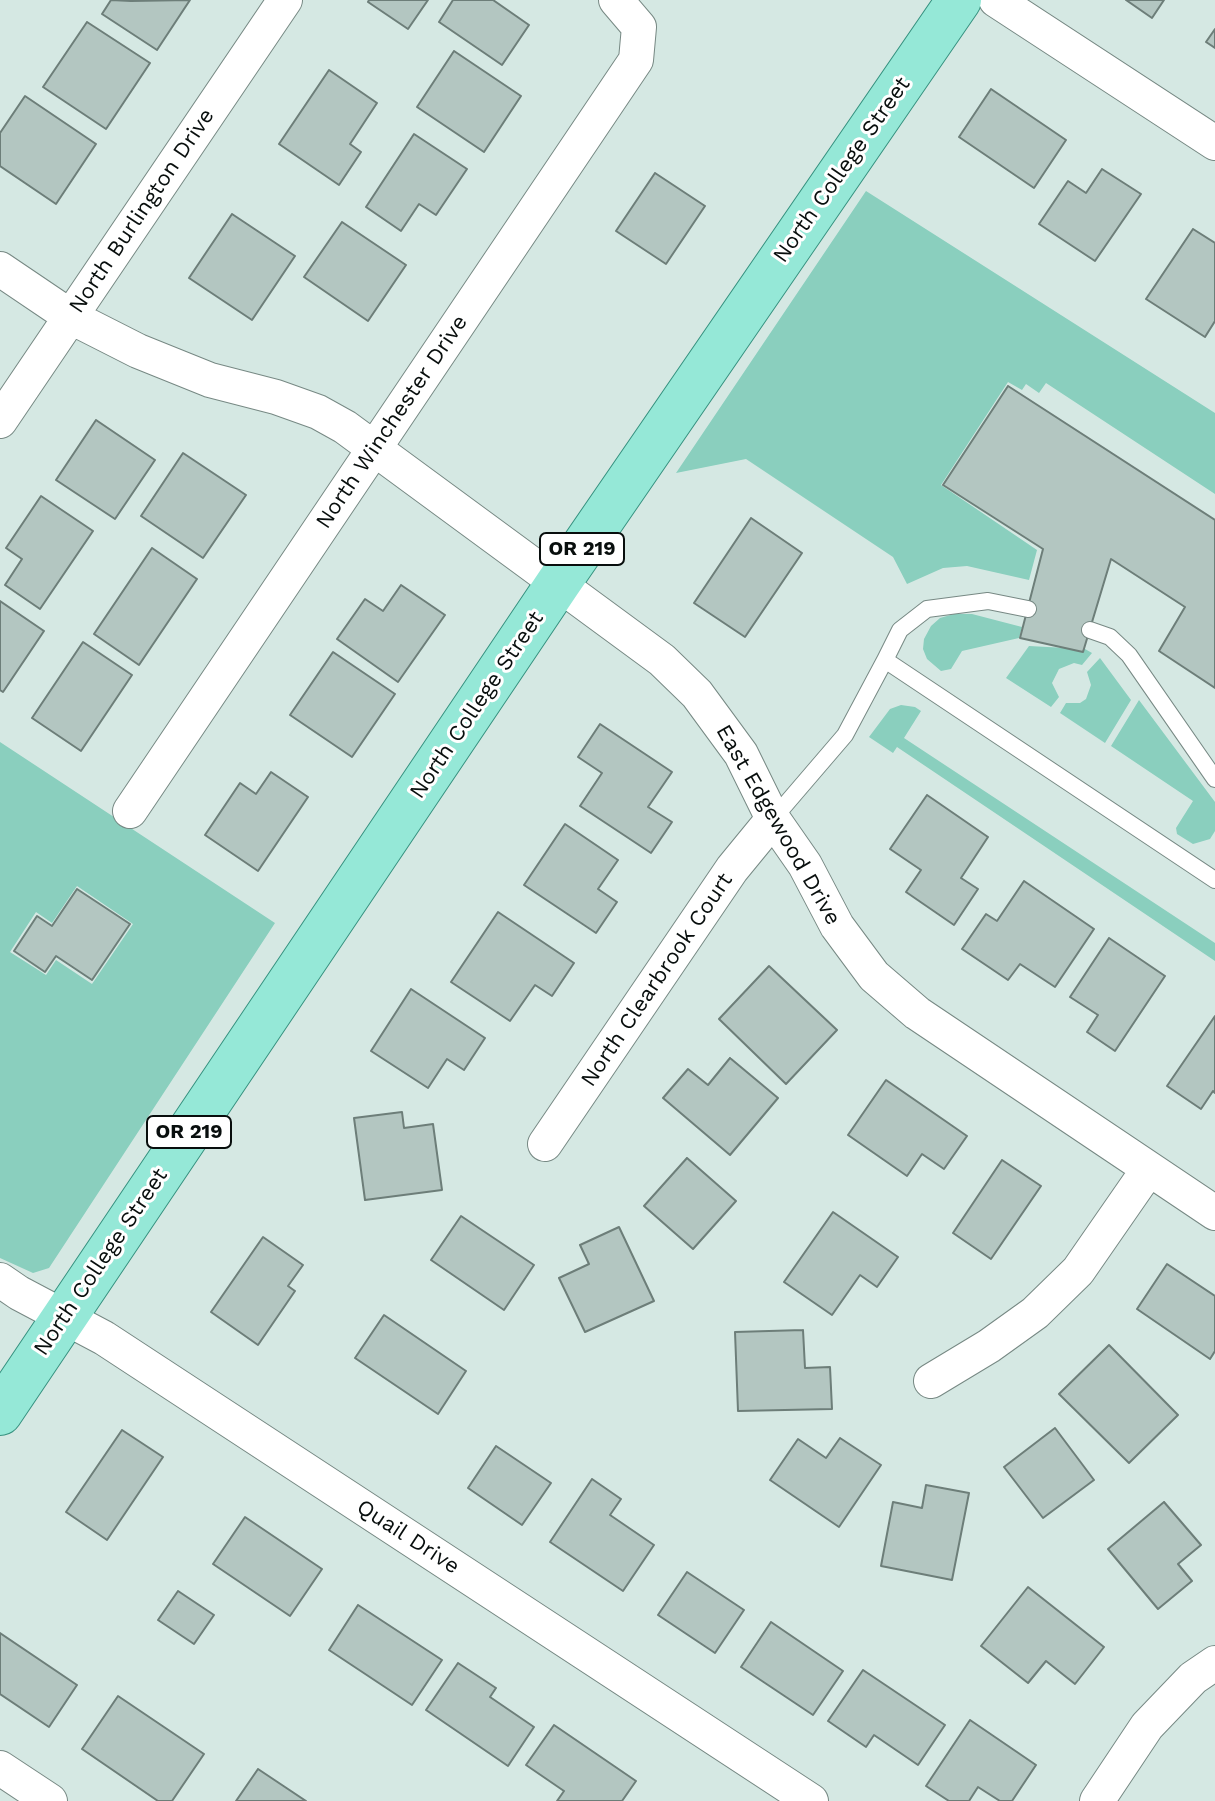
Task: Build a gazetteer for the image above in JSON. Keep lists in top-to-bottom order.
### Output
{
  "streets": {
    "main road": ["North College Street", "OR 219"],
    "street": [
      "North Burlington Drive",
      "North Winchester Drive",
      "East Edgewood Drive",
      "North Clearbrook Court",
      "Quail Drive"
    ]
  },
  "crossings": [
    ["North College Street", "East Edgewood Drive"],
    ["North College Street", "Quail Drive"],
    ["North Burlington Drive", "East Edgewood Drive"],
    ["North Winchester Drive", "East Edgewood Drive"],
    ["East Edgewood Drive", "North Clearbrook Court"]
  ]
}
